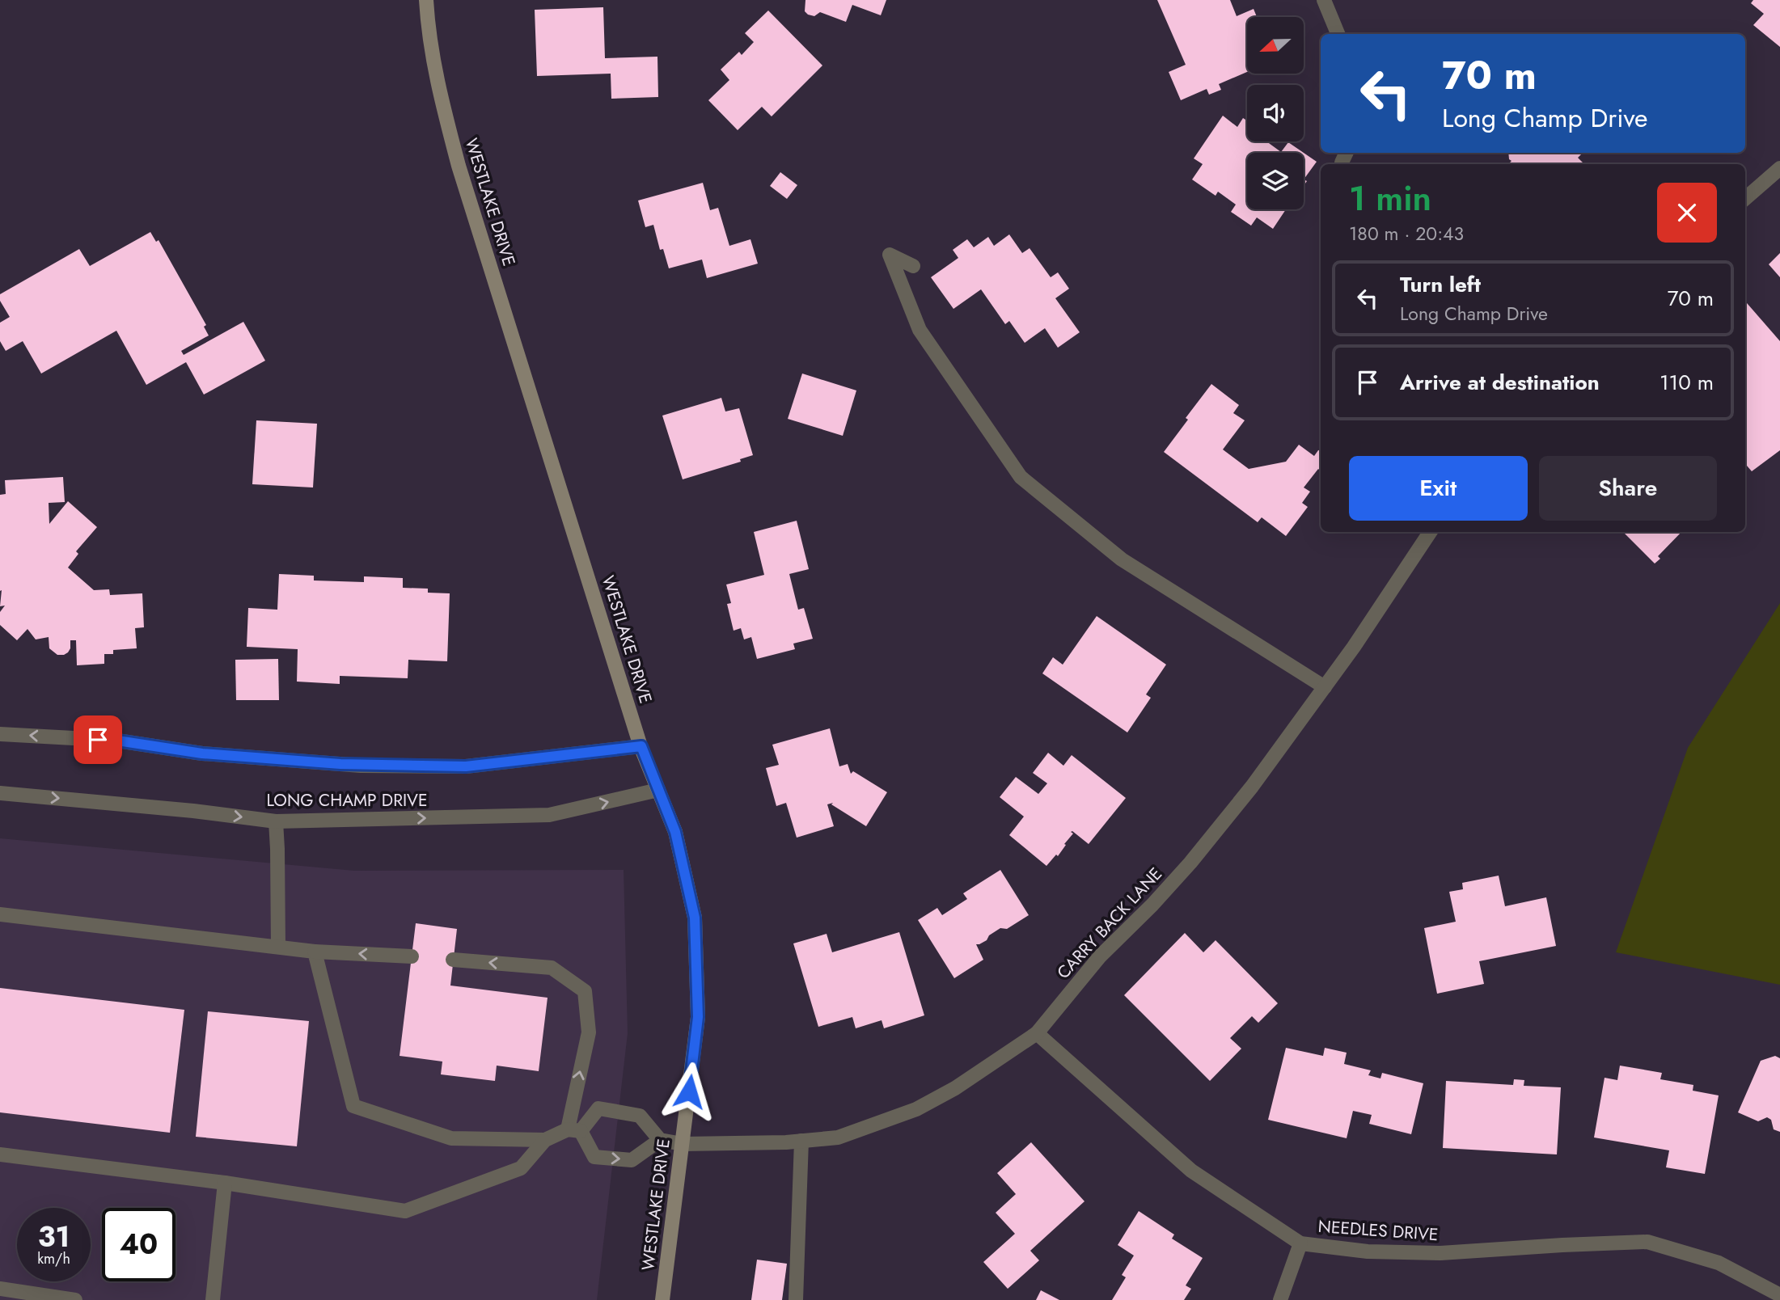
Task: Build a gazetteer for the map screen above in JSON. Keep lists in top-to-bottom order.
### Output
{
  "streets": {
    "street": [
      "WESTLAKE DRIVE",
      "LONG CHAMP DRIVE",
      "CARRY BACK LANE",
      "NEEDLES DRIVE"
    ]
  },
  "crossings": [
    ["WESTLAKE DRIVE", "LONG CHAMP DRIVE"],
    ["WESTLAKE DRIVE", "CARRY BACK LANE"],
    ["CARRY BACK LANE", "NEEDLES DRIVE"]
  ],
  "north": "left",
  "page": {
    "turn": ["70 m", "Long Champ Drive"],
    "heading": ["1 min", "180 m · 20:43"],
    "list": [
      {
        "name": "Turn left",
        "note": "Long Champ Drive",
        "value": "70 m"
      },
      {
        "name": "Arrive at destination",
        "value": "110 m"
      }
    ],
    "buttons": ["Exit", "Share"],
    "speed": "31 km/h",
    "limit": "40"
  }
}
